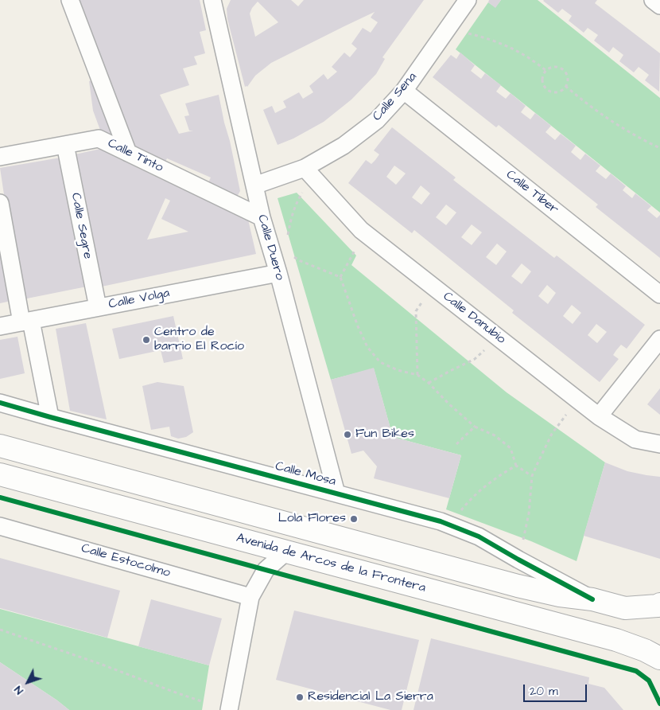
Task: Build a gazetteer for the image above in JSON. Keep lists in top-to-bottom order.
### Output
{
  "streets": {
    "main road": ["Avenida de Arcos de la Frontera"],
    "street": [
      "Calle Sena",
      "Calle Tinto",
      "Calle Tíber",
      "Calle Segre",
      "Calle Duero",
      "Calle Volga",
      "Calle Danubio",
      "Calle Mosa",
      "Calle Estocolmo"
    ]
  },
  "crossings": [
    ["Calle Sena", "Calle Tíber"],
    ["Calle Sena", "Calle Duero"],
    ["Calle Sena", "Calle Danubio"],
    ["Calle Tinto", "Calle Segre"],
    ["Calle Tinto", "Calle Duero"],
    ["Calle Segre", "Calle Volga"],
    ["Calle Duero", "Calle Volga"],
    ["Calle Duero", "Calle Mosa"],
    ["Calle Mosa", "Avenida de Arcos de la Frontera"]
  ],
  "places": [
    "Centro de barrio El Rocío",
    "Fun Bikes",
    "Lola Flores",
    "Residencial La Sierra"
  ],
  "scale_bar": "20 m",
  "north": "bottom left"
}
